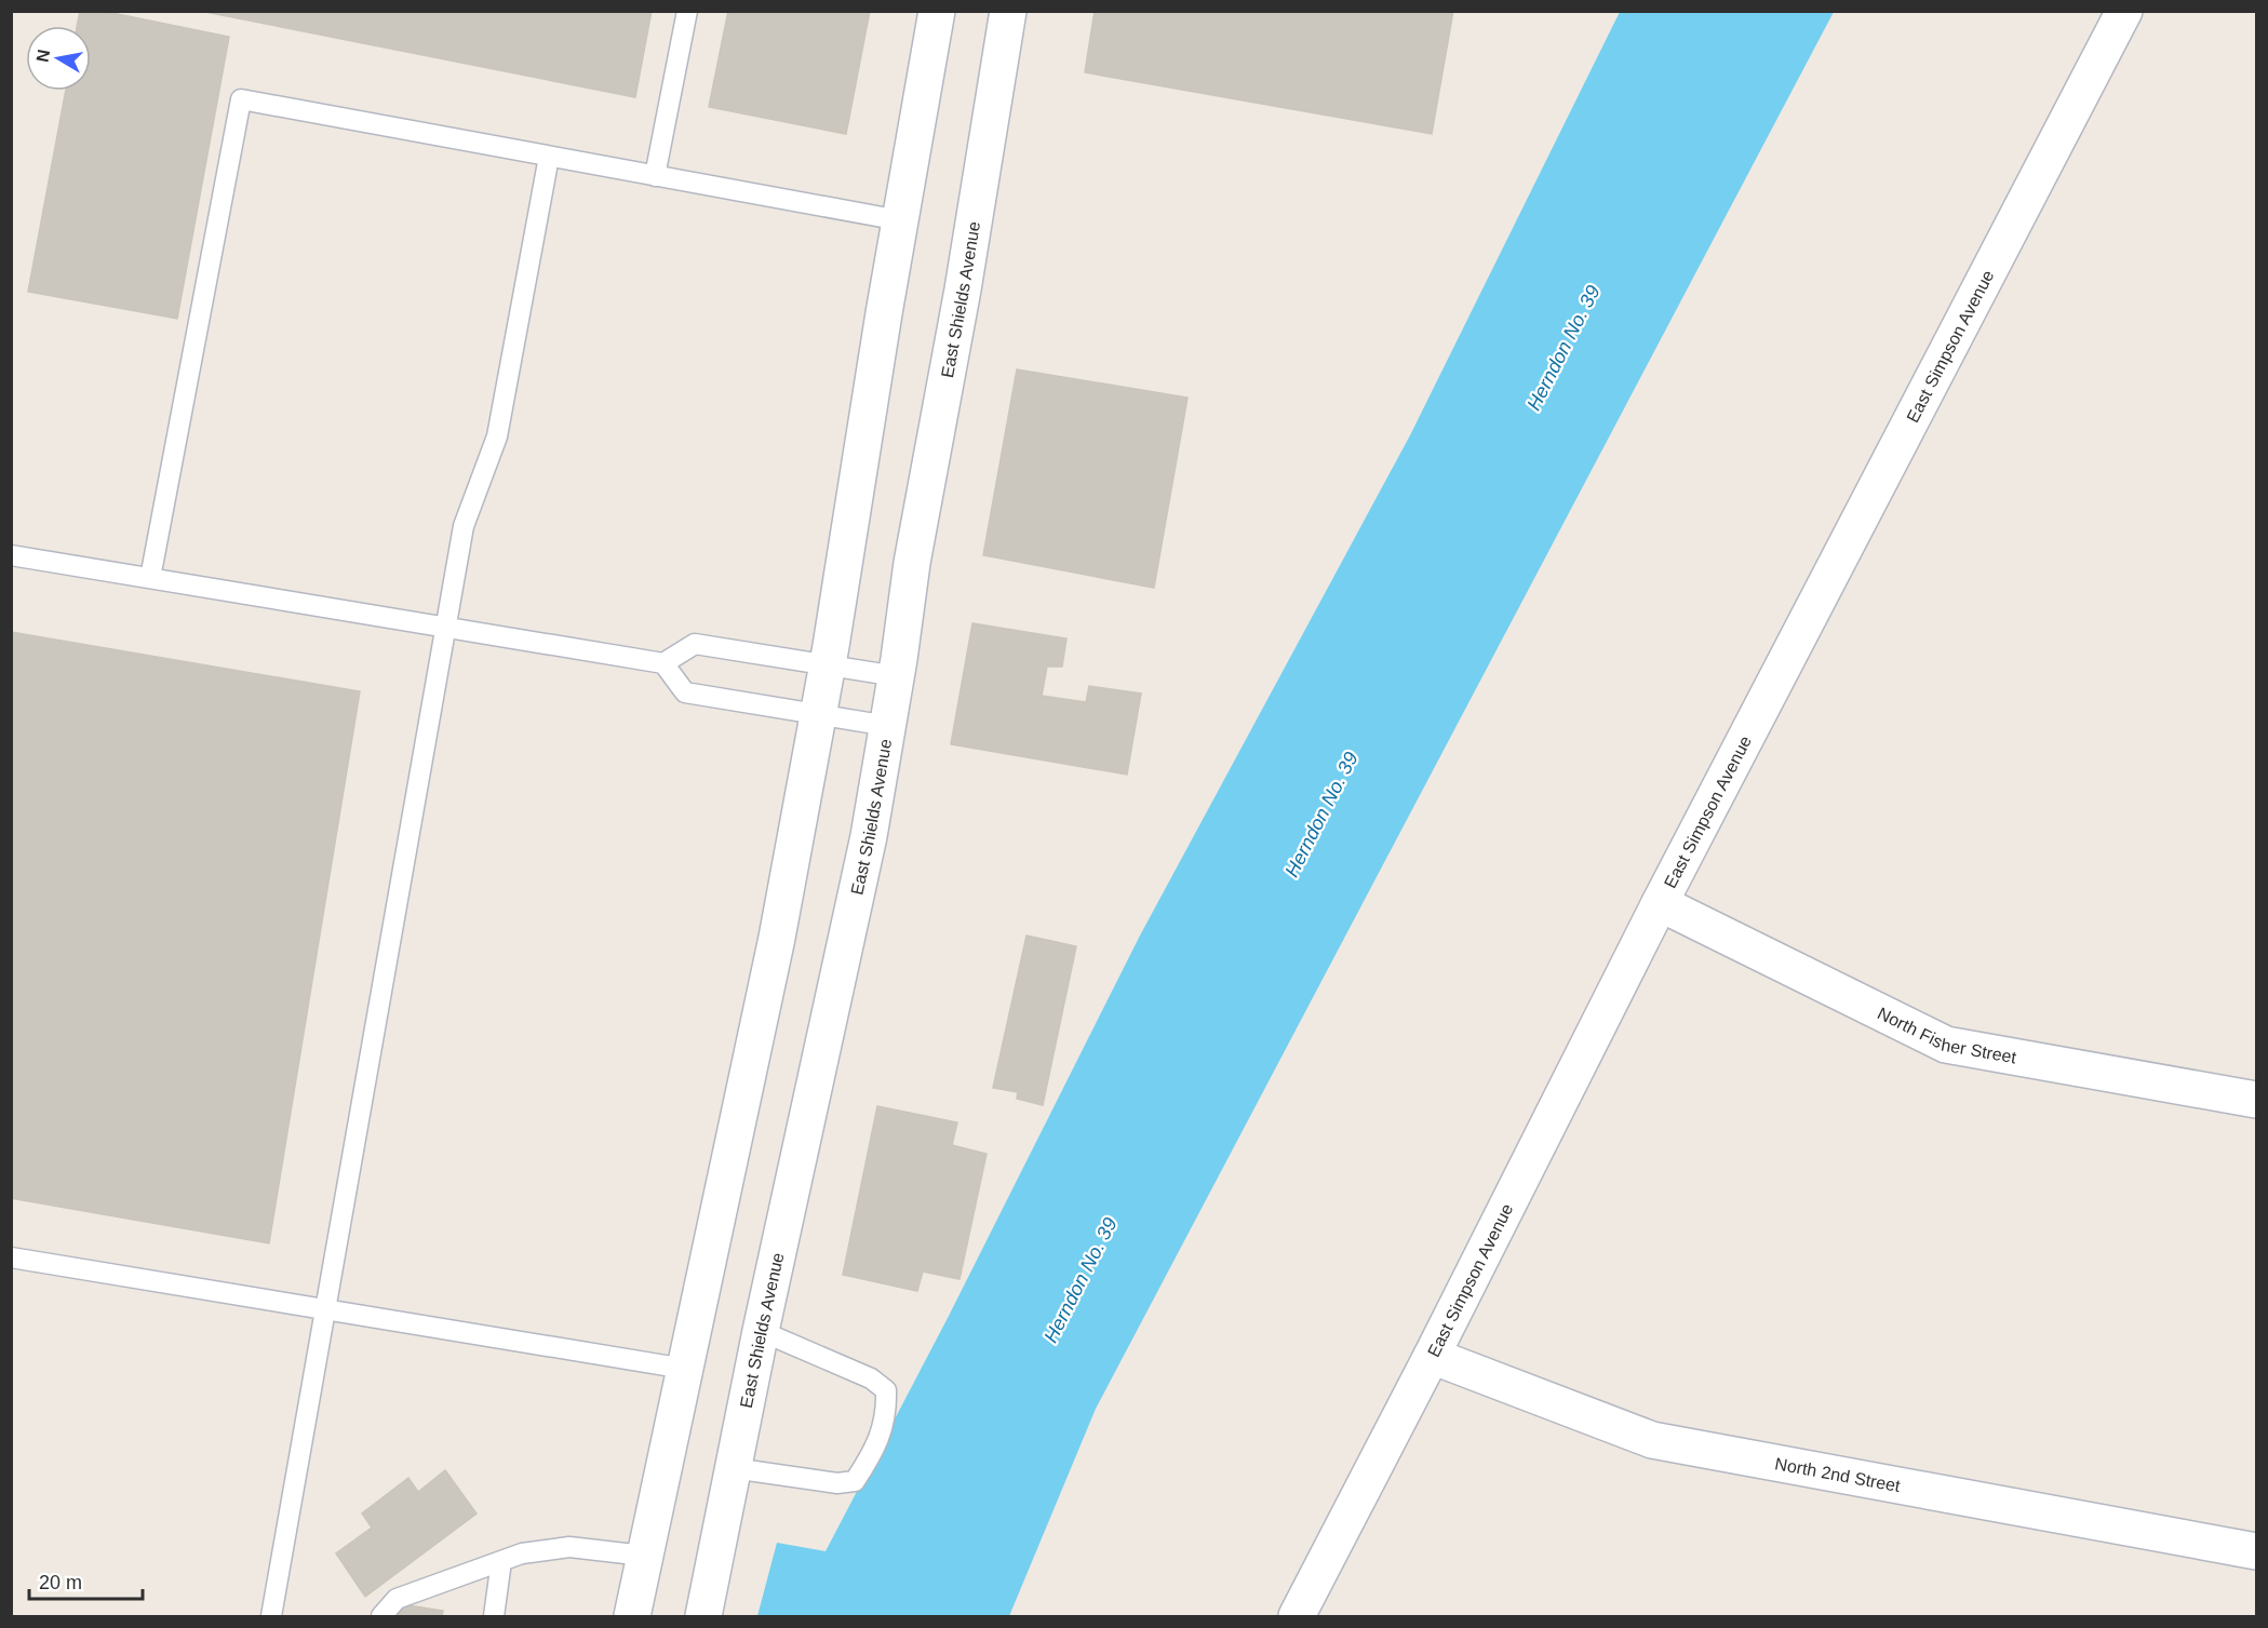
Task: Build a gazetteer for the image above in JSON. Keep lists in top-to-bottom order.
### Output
{
  "streets": {
    "main road": [
      "East Shields Avenue",
      "East Simpson Avenue",
      "North Fisher Street",
      "North 2nd Street"
    ]
  },
  "crossings": [
    ["East Simpson Avenue", "North Fisher Street"],
    ["East Simpson Avenue", "North 2nd Street"]
  ],
  "water": ["Herndon No. 39"],
  "scale_bar": "20 m",
  "north": "left"
}
